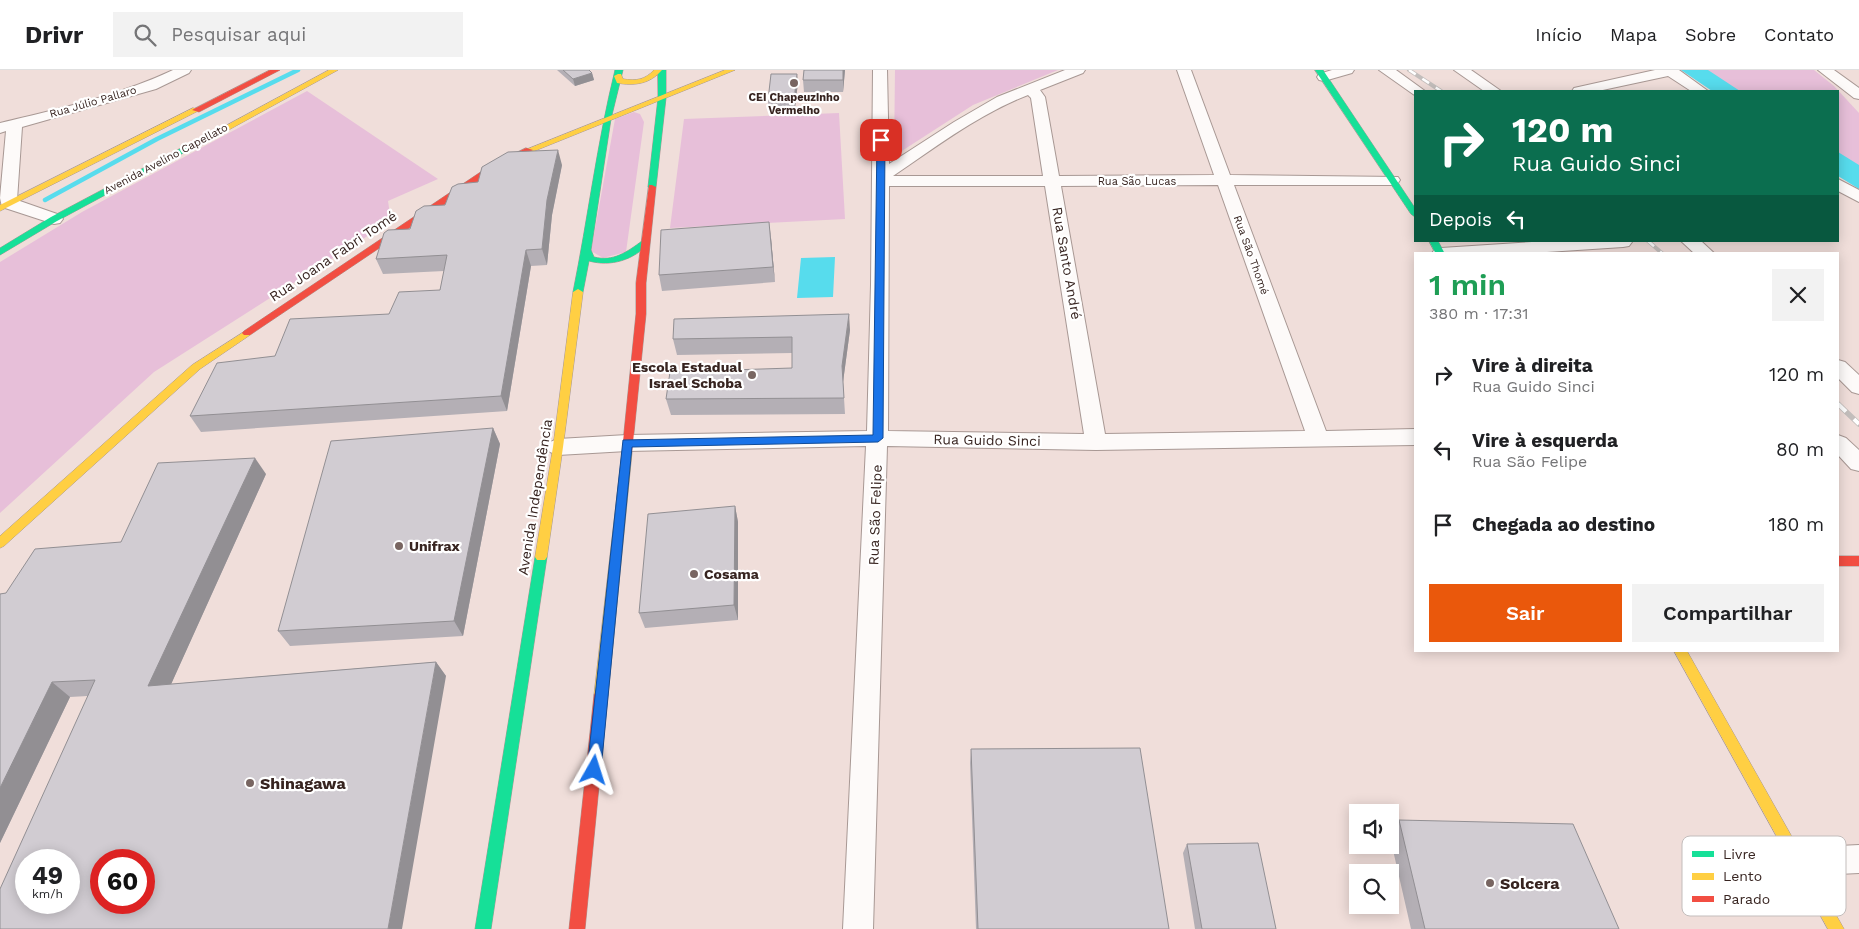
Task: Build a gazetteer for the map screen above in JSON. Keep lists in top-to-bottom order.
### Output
{
  "streets": {
    "main road": ["Avenida Avelino Capellato", "Rua Joana Fabri Tomé", "Avenida Independência"],
    "street": [
      "Rua Júlio Pallaro",
      "Rua São Lucas",
      "Rua São Thomé",
      "Rua Santo André",
      "Rua Guido Sinci",
      "Rua São Felipe"
    ]
  },
  "crossings": [
    ["Rua São Lucas", "Rua São Thomé"],
    ["Rua São Lucas", "Rua Santo André"],
    ["Rua São Lucas", "Rua São Felipe"],
    ["Rua São Thomé", "Rua Guido Sinci"],
    ["Rua Joana Fabri Tomé", "Avenida Independência"],
    ["Rua Santo André", "Rua Guido Sinci"],
    ["Rua Guido Sinci", "Avenida Independência"],
    ["Rua Guido Sinci", "Rua São Felipe"]
  ],
  "places": [
    "CEI Chapeuzinho Vermelho",
    "Escola Estadual Israel Schoba",
    "Unifrax",
    "Cosama",
    "Shinagawa",
    "Solcera"
  ],
  "legend": ["Livre", "Lento", "Parado"],
  "page": {
    "header": "Drivr",
    "search": "Pesquisar aqui",
    "nav": [
      "Início",
      "Mapa",
      "Sobre",
      "Contato"
    ],
    "turn": ["120 m", "Rua Guido Sinci"],
    "then": "Depois",
    "heading": ["1 min", "380 m · 17:31"],
    "list": [
      {
        "name": "Vire à direita",
        "note": "Rua Guido Sinci",
        "value": "120 m"
      },
      {
        "name": "Vire à esquerda",
        "note": "Rua São Felipe",
        "value": "80 m"
      },
      {
        "name": "Chegada ao destino",
        "value": "180 m"
      }
    ],
    "buttons": ["Sair", "Compartilhar"],
    "speed": "49 km/h",
    "limit": "60"
  }
}
